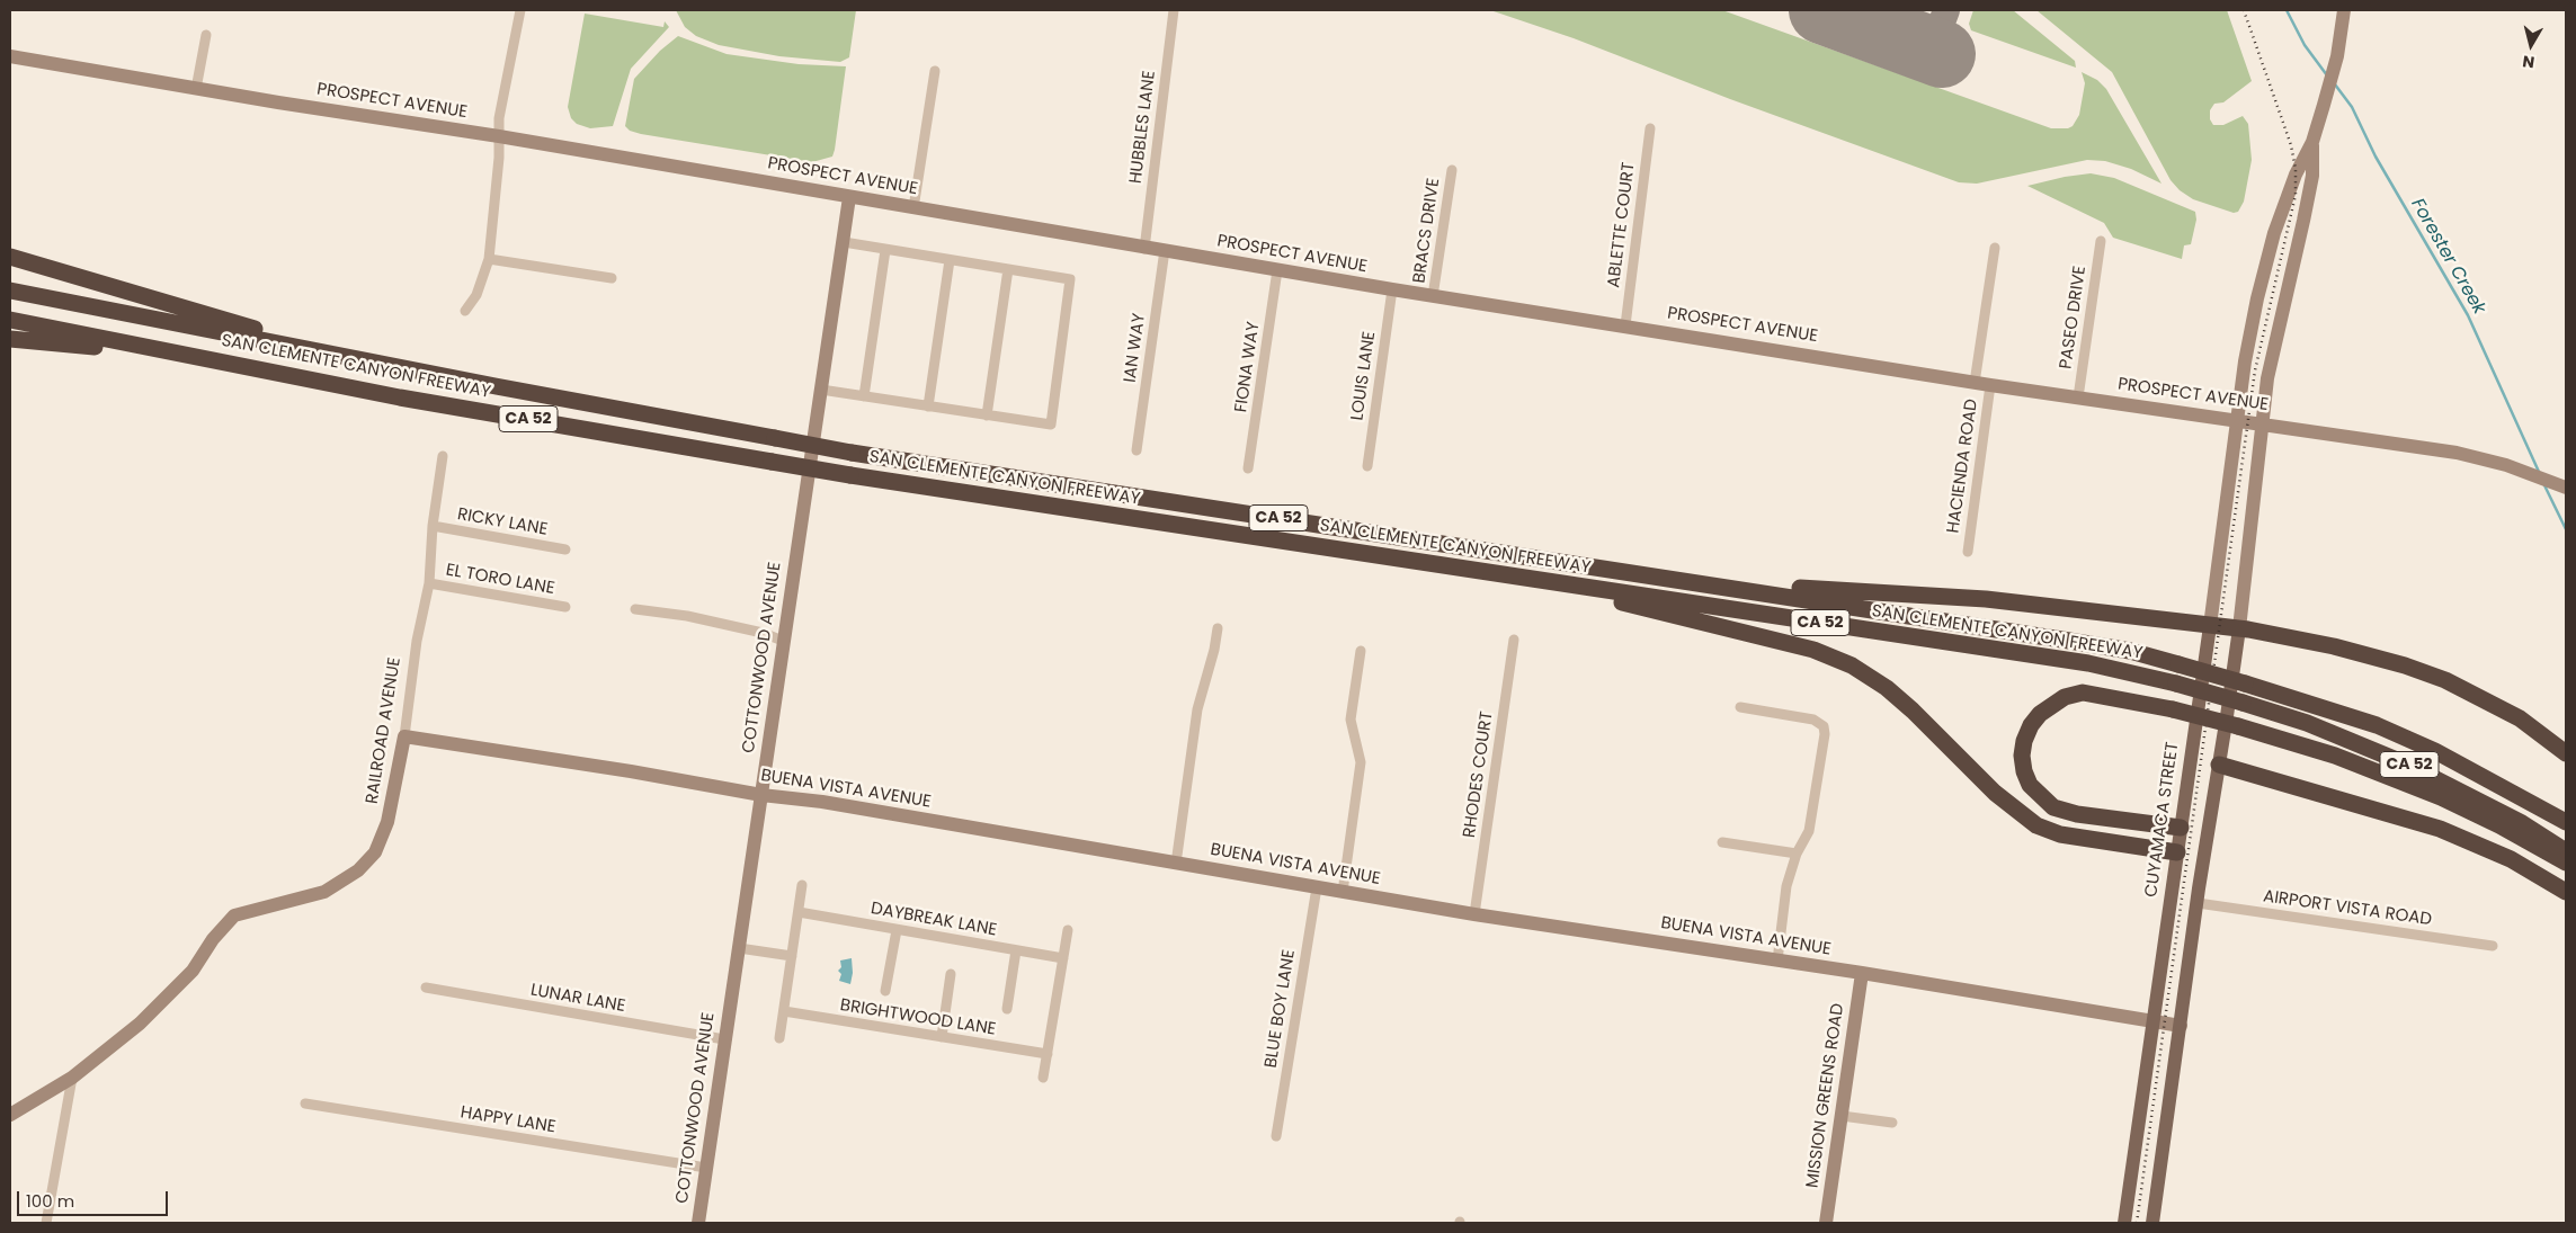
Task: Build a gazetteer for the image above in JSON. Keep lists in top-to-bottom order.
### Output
{
  "streets": {
    "highway": ["SAN CLEMENTE CANYON FREEWAY", "CA 52"],
    "main road": [
      "PROSPECT AVENUE",
      "COTTONWOOD AVENUE",
      "RAILROAD AVENUE",
      "BUENA VISTA AVENUE",
      "CUYAMACA STREET",
      "MISSION GREENS ROAD"
    ],
    "street": [
      "HUBBLES LANE",
      "ABLETTE COURT",
      "BRACS DRIVE",
      "PASEO DRIVE",
      "IAN WAY",
      "FIONA WAY",
      "LOUIS LANE",
      "HACIENDA ROAD",
      "RICKY LANE",
      "EL TORO LANE",
      "RHODES COURT",
      "AIRPORT VISTA ROAD",
      "DAYBREAK LANE",
      "LUNAR LANE",
      "BLUE BOY LANE",
      "BRIGHTWOOD LANE",
      "HAPPY LANE"
    ]
  },
  "crossings": [
    ["PROSPECT AVENUE", "HUBBLES LANE"],
    ["PROSPECT AVENUE", "ABLETTE COURT"],
    ["PROSPECT AVENUE", "BRACS DRIVE"],
    ["PROSPECT AVENUE", "PASEO DRIVE"],
    ["PROSPECT AVENUE", "IAN WAY"],
    ["PROSPECT AVENUE", "FIONA WAY"],
    ["PROSPECT AVENUE", "LOUIS LANE"],
    ["PROSPECT AVENUE", "HACIENDA ROAD"],
    ["PROSPECT AVENUE", "COTTONWOOD AVENUE"],
    ["PROSPECT AVENUE", "CUYAMACA STREET"],
    ["RICKY LANE", "RAILROAD AVENUE"],
    ["EL TORO LANE", "RAILROAD AVENUE"],
    ["COTTONWOOD AVENUE", "BUENA VISTA AVENUE"],
    ["COTTONWOOD AVENUE", "LUNAR LANE"],
    ["COTTONWOOD AVENUE", "HAPPY LANE"],
    ["RAILROAD AVENUE", "BUENA VISTA AVENUE"],
    ["RHODES COURT", "BUENA VISTA AVENUE"],
    ["BUENA VISTA AVENUE", "CUYAMACA STREET"],
    ["BUENA VISTA AVENUE", "BLUE BOY LANE"],
    ["BUENA VISTA AVENUE", "MISSION GREENS ROAD"]
  ],
  "water": ["Forester Creek"],
  "scale_bar": "100 m",
  "north": "bottom"
}
